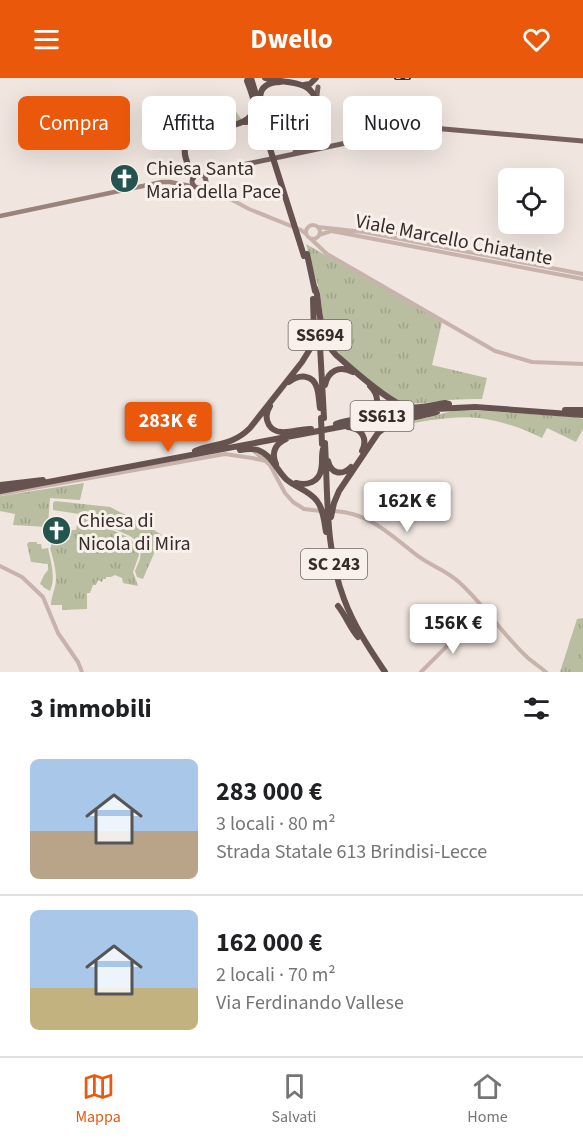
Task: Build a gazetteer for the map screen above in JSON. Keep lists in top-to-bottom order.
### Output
{
  "streets": {
    "highway": ["SS694", "SS613", "SC 243"],
    "street": ["Viale Marcello Chiatante"]
  },
  "crossings": [
    ["SS694", "SC 243"]
  ],
  "places": {
    "church": ["Chiesa Santa Maria della Pace", "Chiesa di Nicola di Mira"]
  },
  "page": {
    "header": "Dwello",
    "chip": [
      "Compra",
      "Affitta",
      "Filtri",
      "Nuovo"
    ],
    "price": ["283K €", "162K €", "156K €"],
    "heading": "3 immobili",
    "list": [
      {
        "name": "283 000 €",
        "note": "3 locali · 80 m² · Strada Statale 613 Brindisi-Lecce"
      },
      {
        "name": "162 000 €",
        "note": "2 locali · 70 m² · Via Ferdinando Vallese"
      }
    ],
    "tabs": ["Mappa", "Salvati", "Home"]
  }
}
